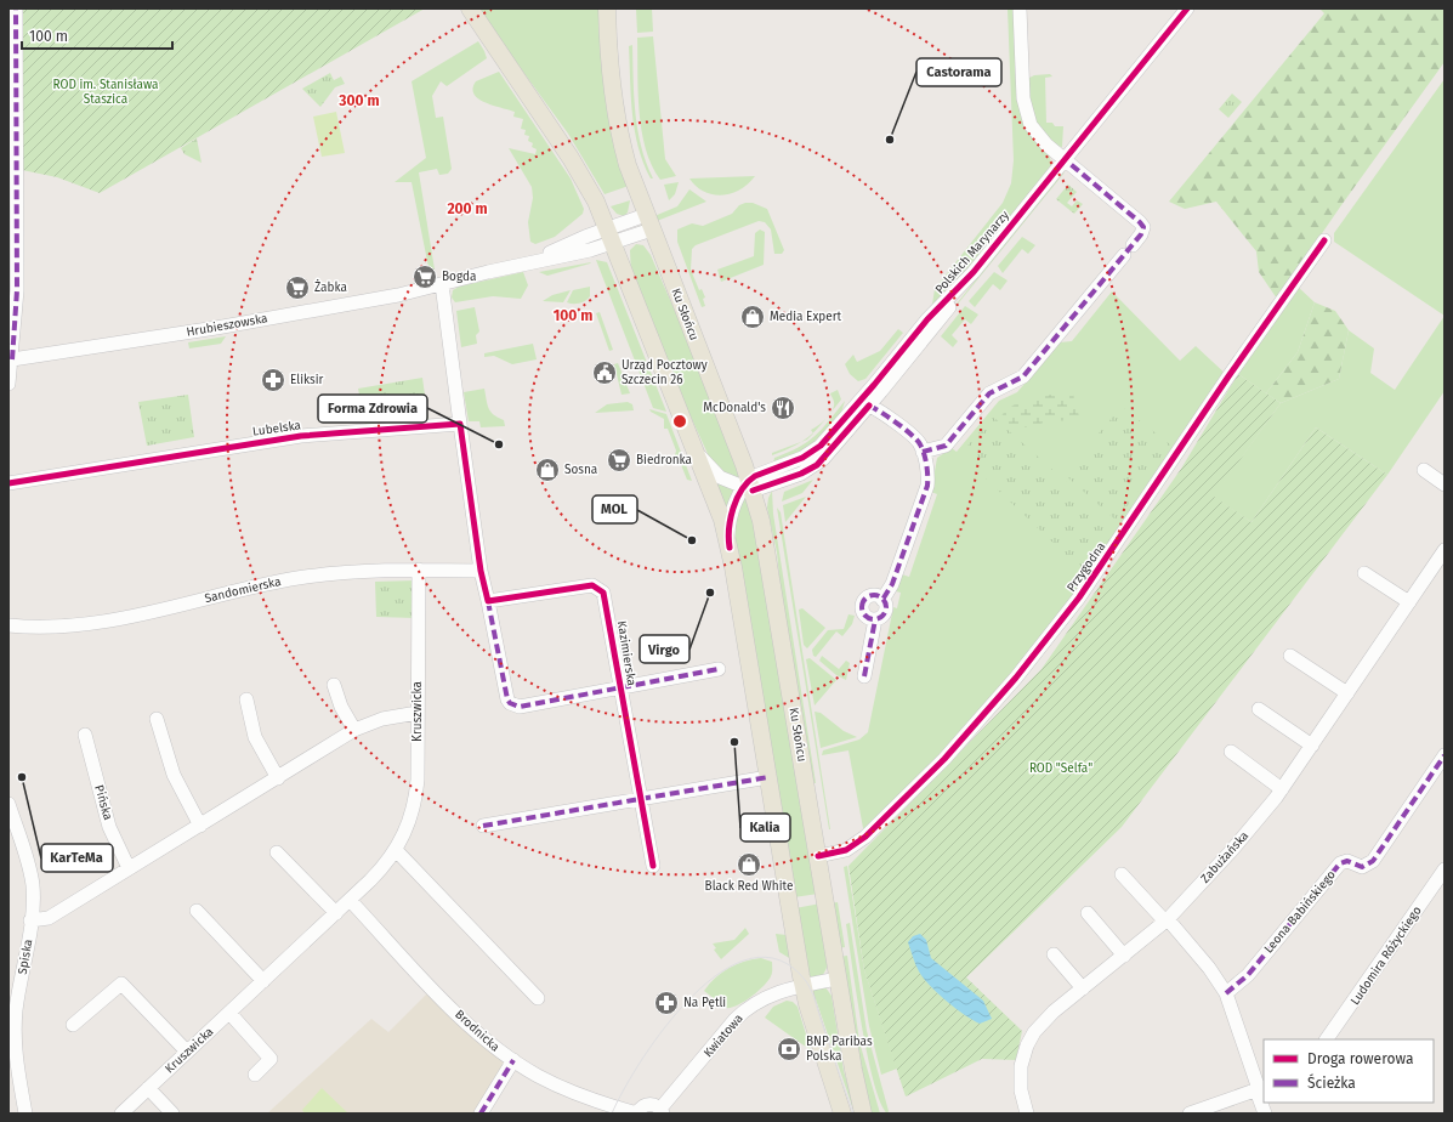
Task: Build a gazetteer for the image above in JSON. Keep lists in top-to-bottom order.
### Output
{
  "streets": {
    "main road": ["Ku Słońcu"],
    "street": [
      "Polskich Marynarzy",
      "Hrubieszowska",
      "Lubelska",
      "Przygodna",
      "Sandomierska",
      "Kazimierska",
      "Kruszwicka",
      "Pińska",
      "Zabużańska",
      "Leona Babińskiego",
      "Ludomira Różyckiego",
      "Spiska",
      "Brodnicka",
      "Kwiatowa"
    ]
  },
  "crossings": [
    ["Polskich Marynarzy", "Ku Słońcu"],
    ["Ku Słońcu", "Przygodna"],
    ["Sandomierska", "Kazimierska"],
    ["Sandomierska", "Kruszwicka"],
    ["Kruszwicka", "Brodnicka"]
  ],
  "parks": ["ROD im. Stanisława Staszica", "ROD \"Selfa\""],
  "places": {
    "other": [
      "Castorama",
      "Forma Zdrowia",
      "MOL",
      "Virgo",
      "Kalia",
      "KarTeMa"
    ],
    "supermarket": ["Bogda", "Żabka", "Biedronka"],
    "shop": ["Media Expert", "Sosna", "Black Red White"],
    "public building": ["Urząd Pocztowy Szczecin 26"],
    "pharmacy": ["Eliksir", "Na Pętli"],
    "restaurant": ["McDonald's"],
    "bank": ["BNP Paribas Polska"]
  },
  "legend": ["Droga rowerowa", "Ścieżka"],
  "scale_bar": "100 m",
  "rings": ["300 m", "200 m", "100 m"]
}
